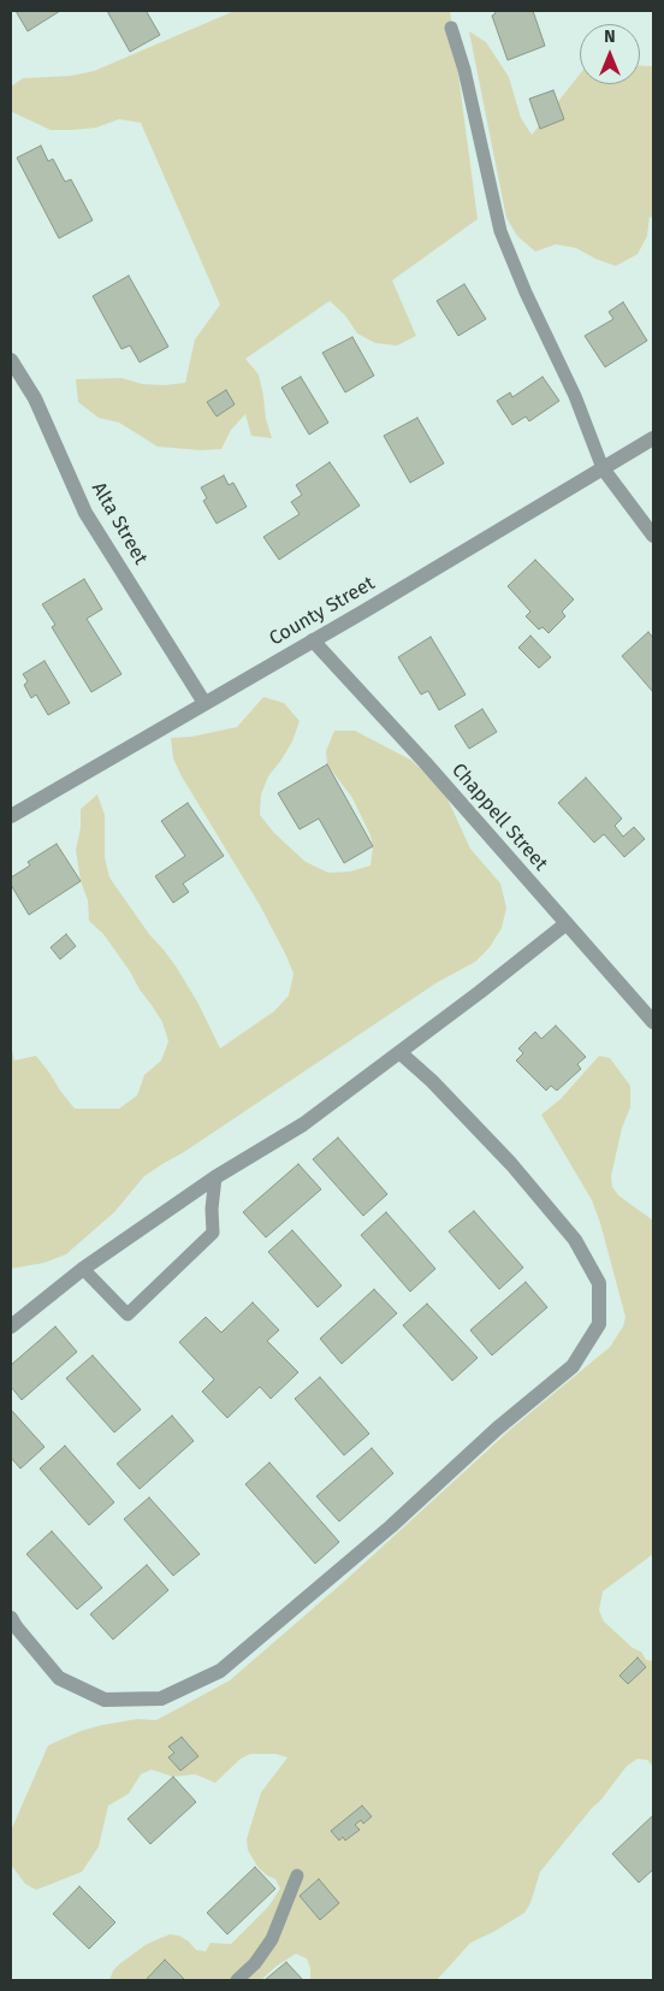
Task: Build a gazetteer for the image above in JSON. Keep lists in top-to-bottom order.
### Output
{
  "streets": {
    "street": ["Alta Street", "County Street", "Chappell Street"]
  },
  "crossings": [
    ["Alta Street", "County Street"],
    ["County Street", "Chappell Street"]
  ],
  "north": "top"
}
